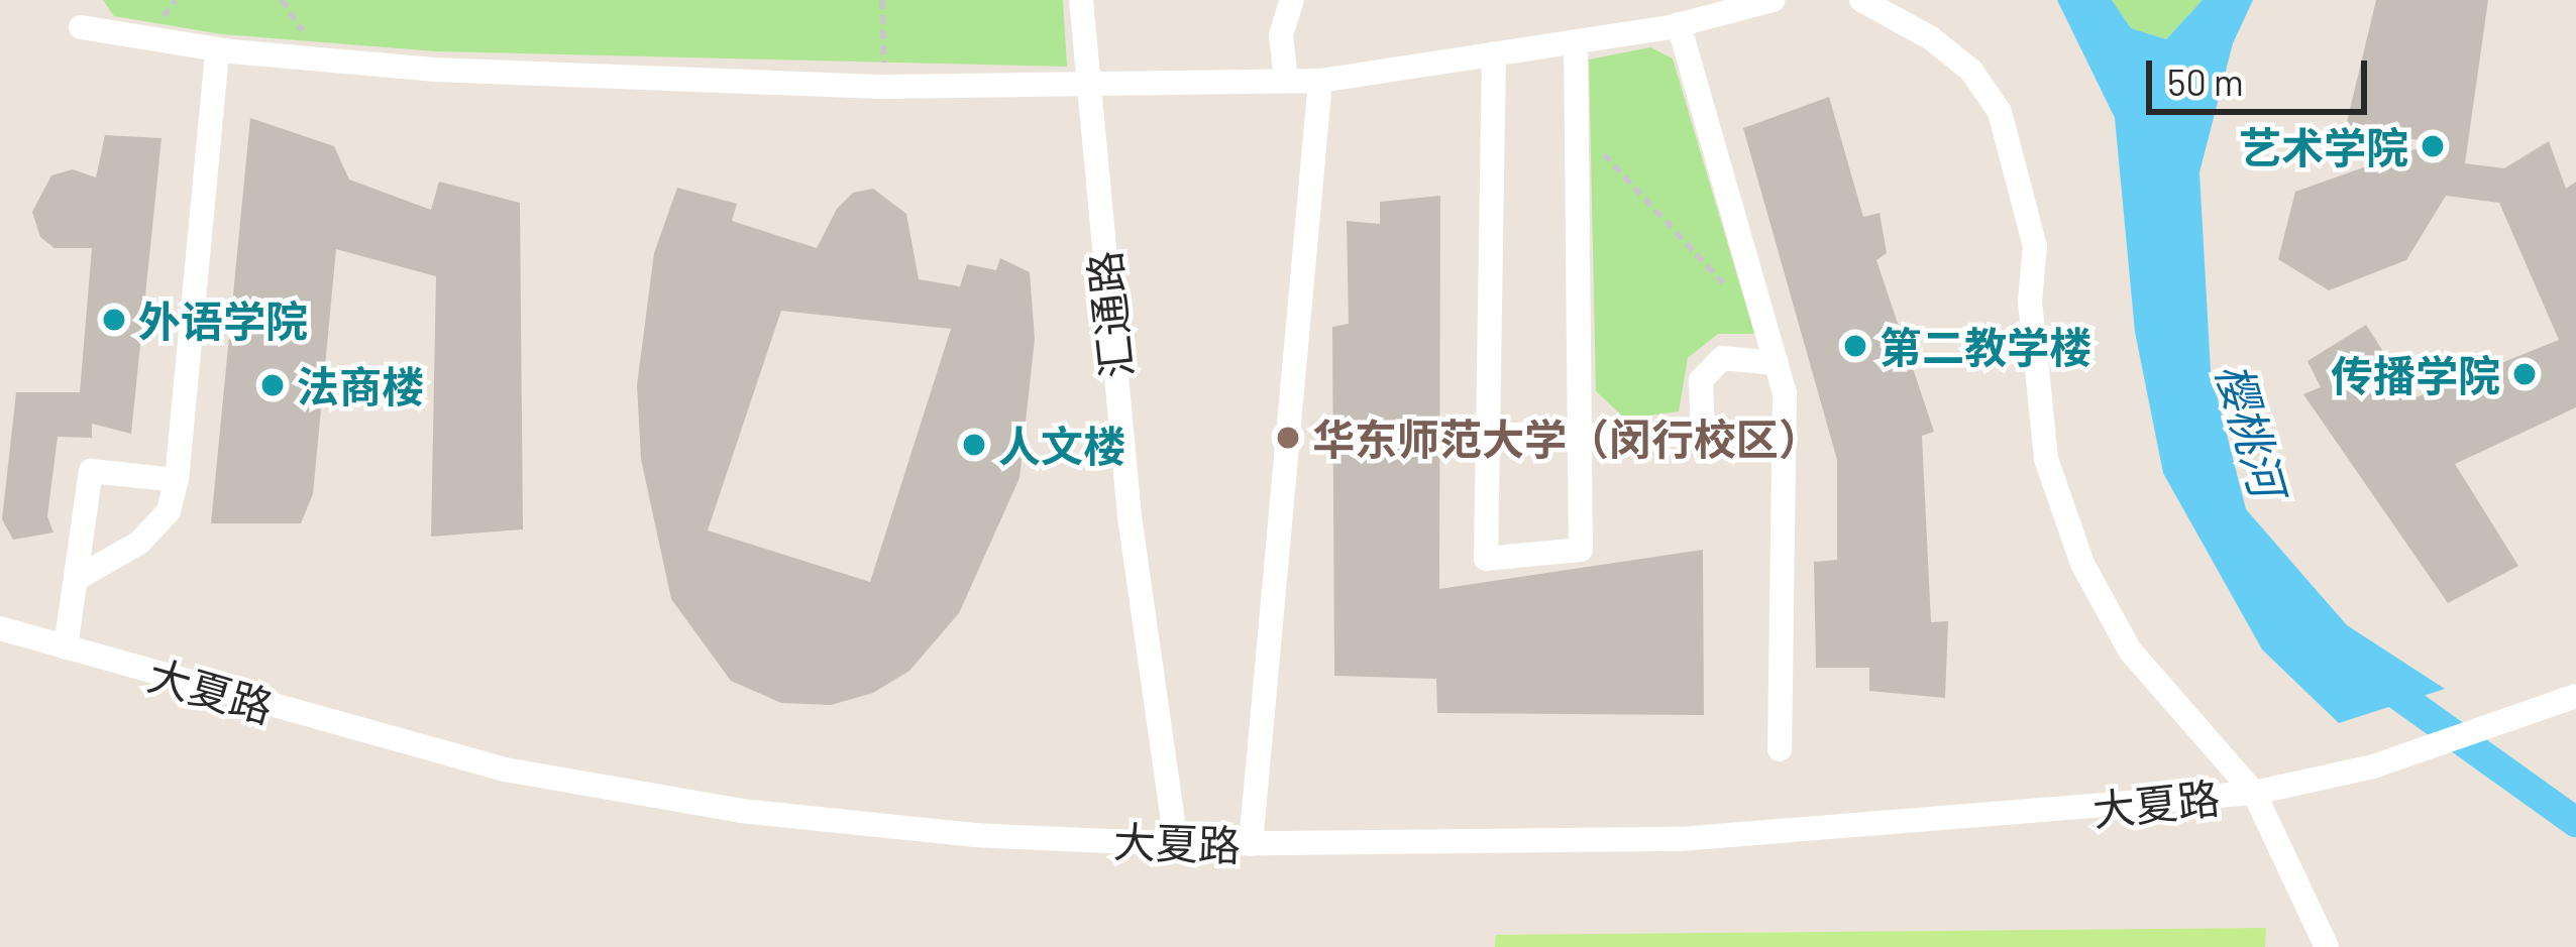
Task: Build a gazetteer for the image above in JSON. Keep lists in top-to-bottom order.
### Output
{
  "streets": {
    "street": ["汇通路", "大夏路"]
  },
  "crossings": [
    ["汇通路", "大夏路"]
  ],
  "water": ["樱桃河"],
  "places": [
    "艺术学院",
    "外语学院",
    "第二教学楼",
    "传播学院",
    "法商楼",
    "华东师范大学（闵行校区）",
    "人文楼"
  ],
  "scale_bar": "50 m"
}
